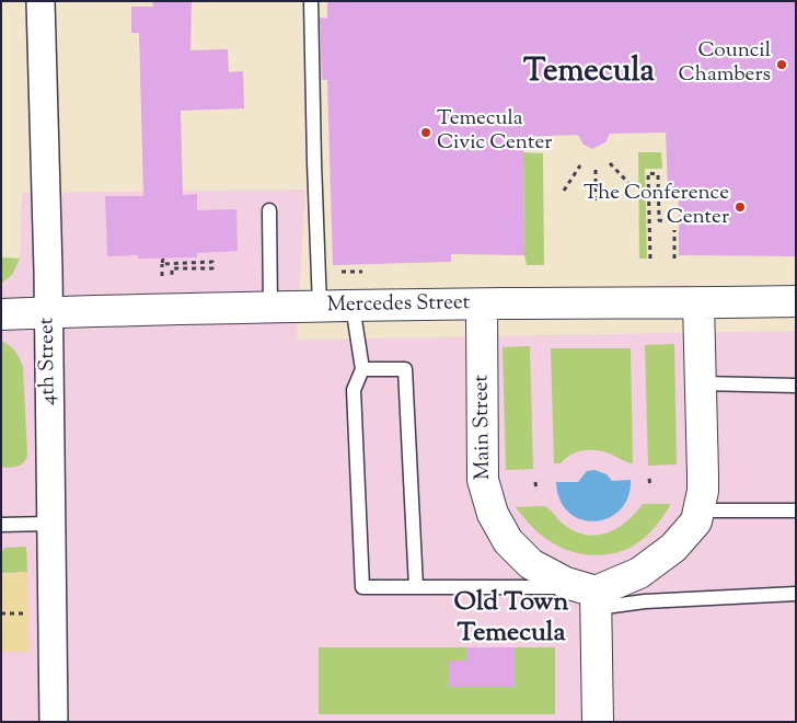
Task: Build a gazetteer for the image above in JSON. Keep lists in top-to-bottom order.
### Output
{
  "streets": {
    "street": ["Mercedes Street", "4th Street", "Main Street"]
  },
  "crossings": [
    ["Mercedes Street", "4th Street"],
    ["Mercedes Street", "Main Street"]
  ],
  "districts": ["Temecula", "Old Town Temecula"],
  "places": ["Council Chambers", "Temecula Civic Center", "The Conference Center"]
}
